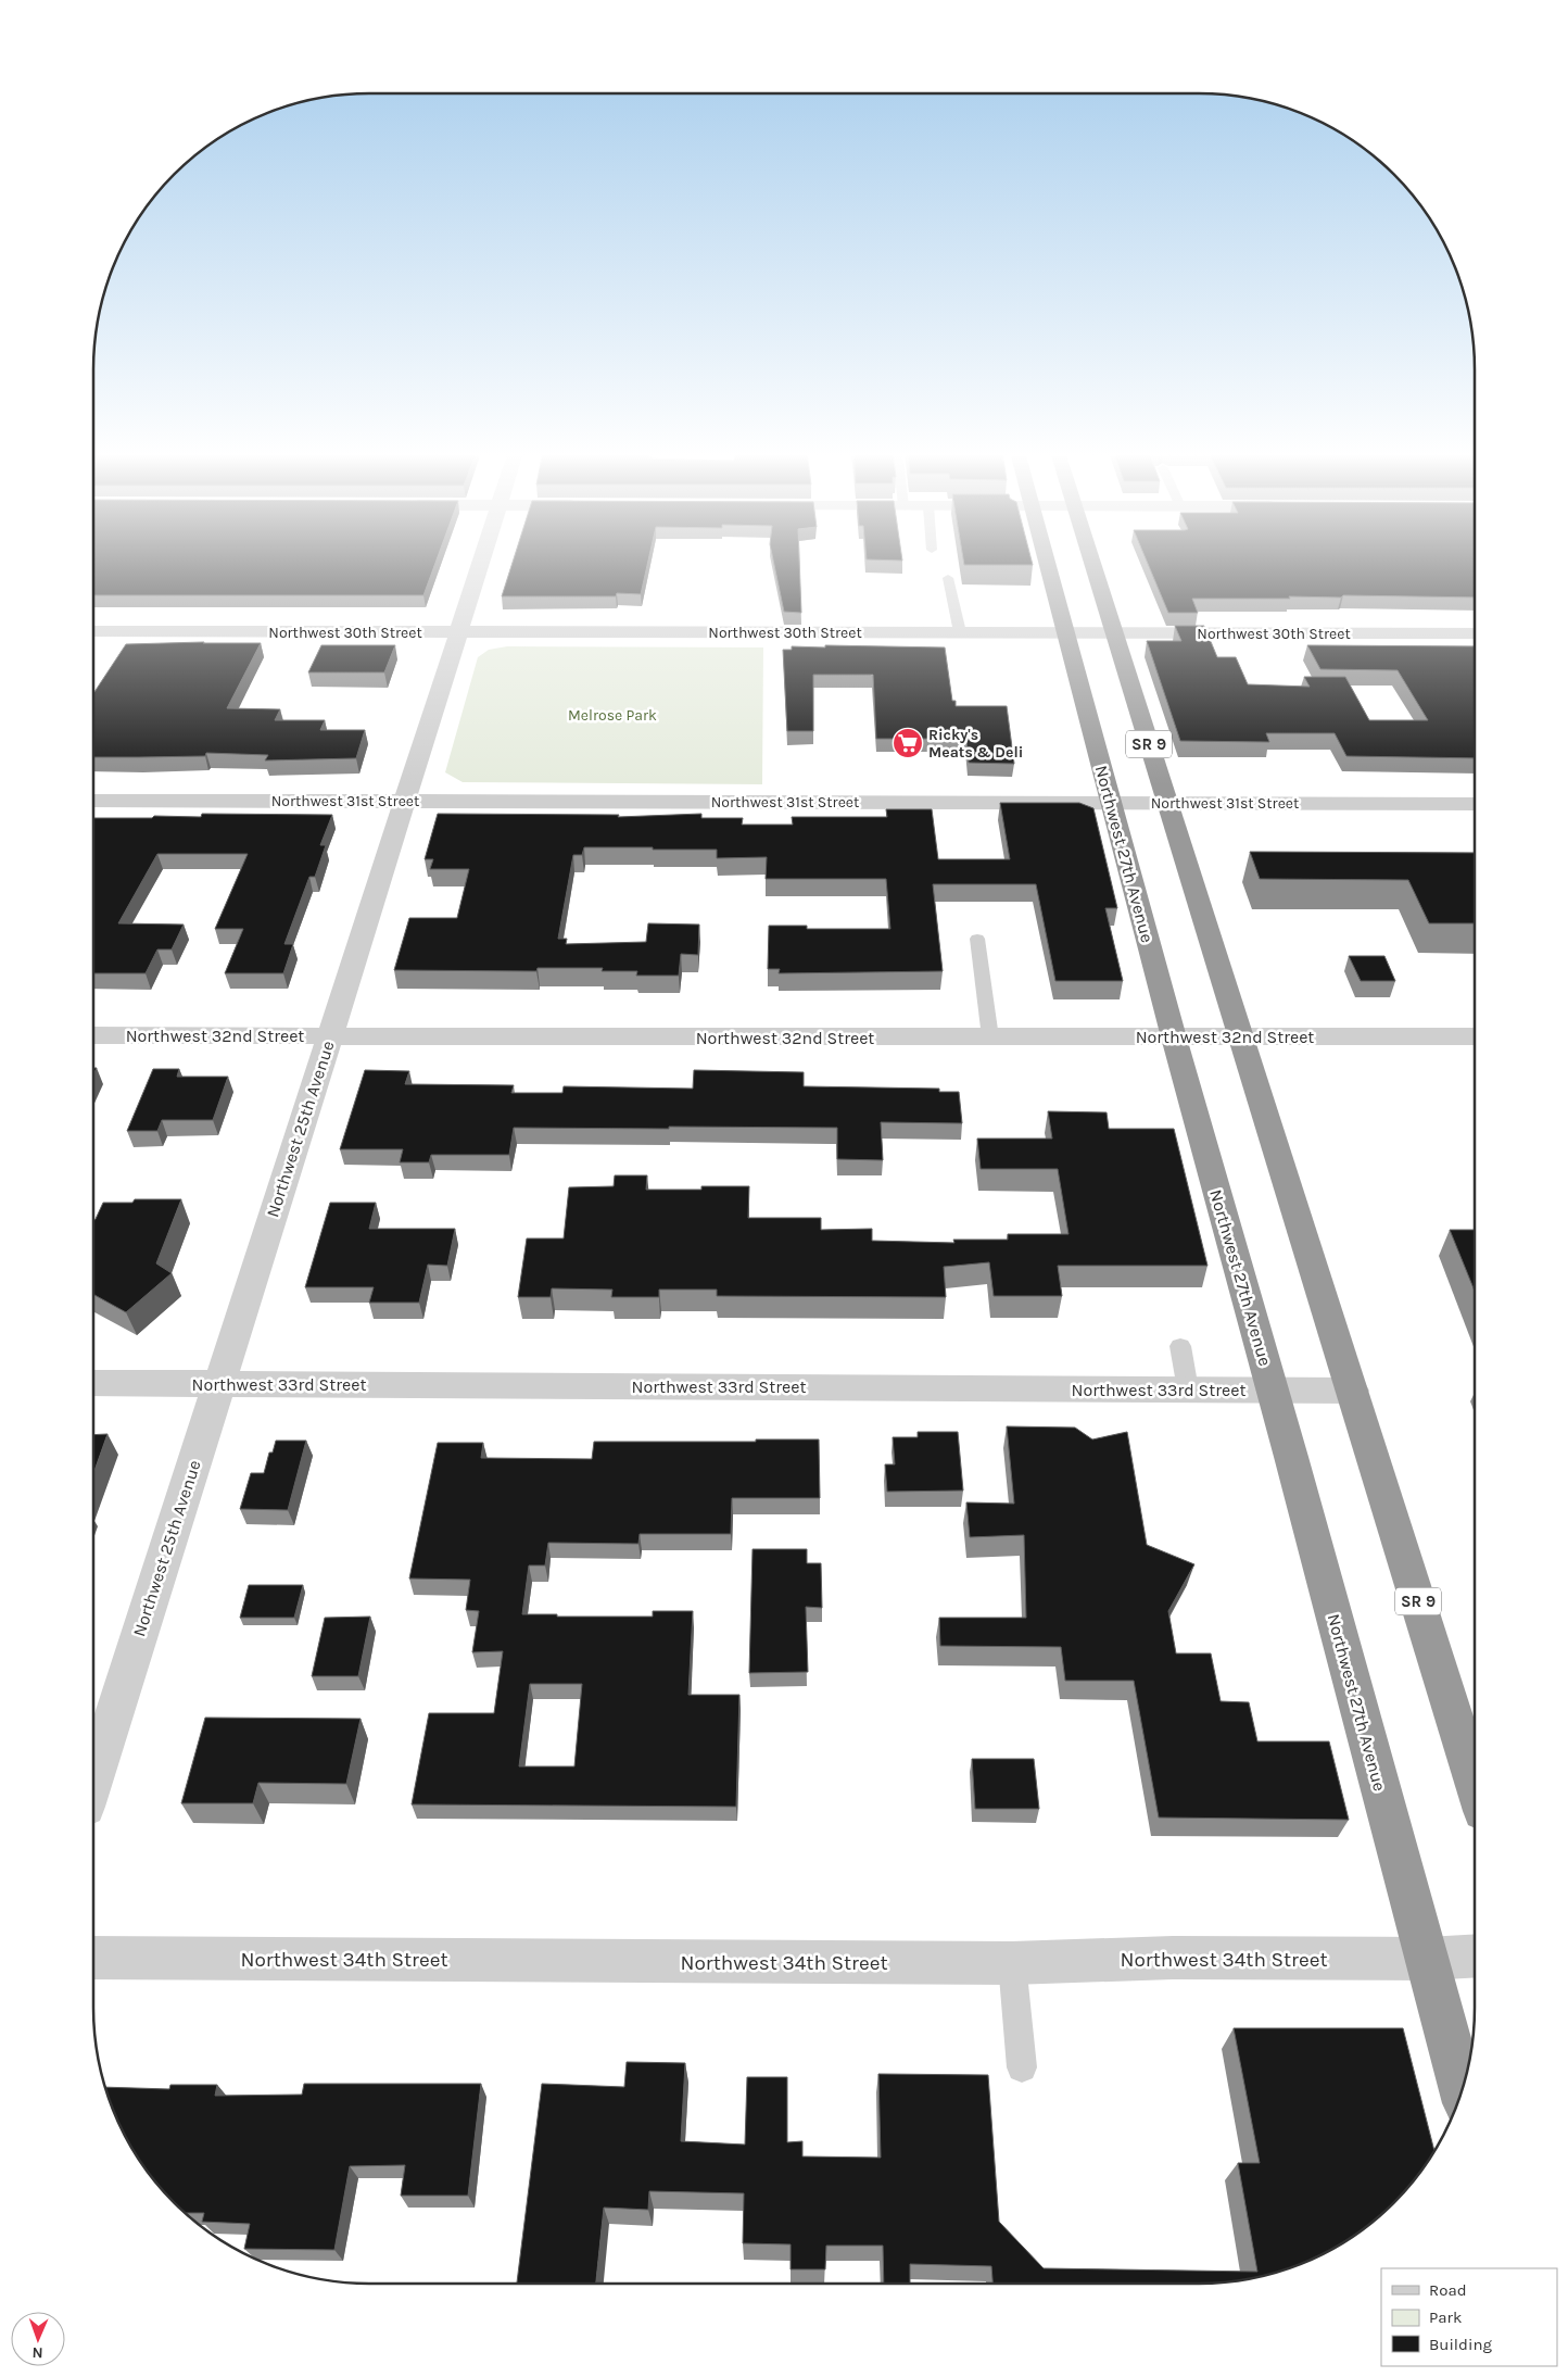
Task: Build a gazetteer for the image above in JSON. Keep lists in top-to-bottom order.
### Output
{
  "streets": {
    "highway": ["SR 9", "Northwest 27th Avenue"],
    "street": [
      "Northwest 30th Street",
      "Northwest 31st Street",
      "Northwest 32nd Street",
      "Northwest 25th Avenue",
      "Northwest 33rd Street",
      "Northwest 34th Street"
    ]
  },
  "crossings": [
    ["Northwest 30th Street", "SR 9"],
    ["Northwest 30th Street", "Northwest 27th Avenue"],
    ["Northwest 30th Street", "Northwest 25th Avenue"],
    ["SR 9", "Northwest 31st Street"],
    ["SR 9", "Northwest 32nd Street"],
    ["SR 9", "Northwest 33rd Street"],
    ["Northwest 31st Street", "Northwest 27th Avenue"],
    ["Northwest 31st Street", "Northwest 25th Avenue"],
    ["Northwest 27th Avenue", "Northwest 32nd Street"],
    ["Northwest 27th Avenue", "Northwest 33rd Street"],
    ["Northwest 27th Avenue", "Northwest 34th Street"],
    ["Northwest 32nd Street", "Northwest 25th Avenue"],
    ["Northwest 25th Avenue", "Northwest 33rd Street"]
  ],
  "parks": ["Melrose Park"],
  "places": {
    "supermarket": ["Ricky's Meats & Deli"]
  },
  "legend": ["Road", "Park", "Building"],
  "north": "bottom"
}
